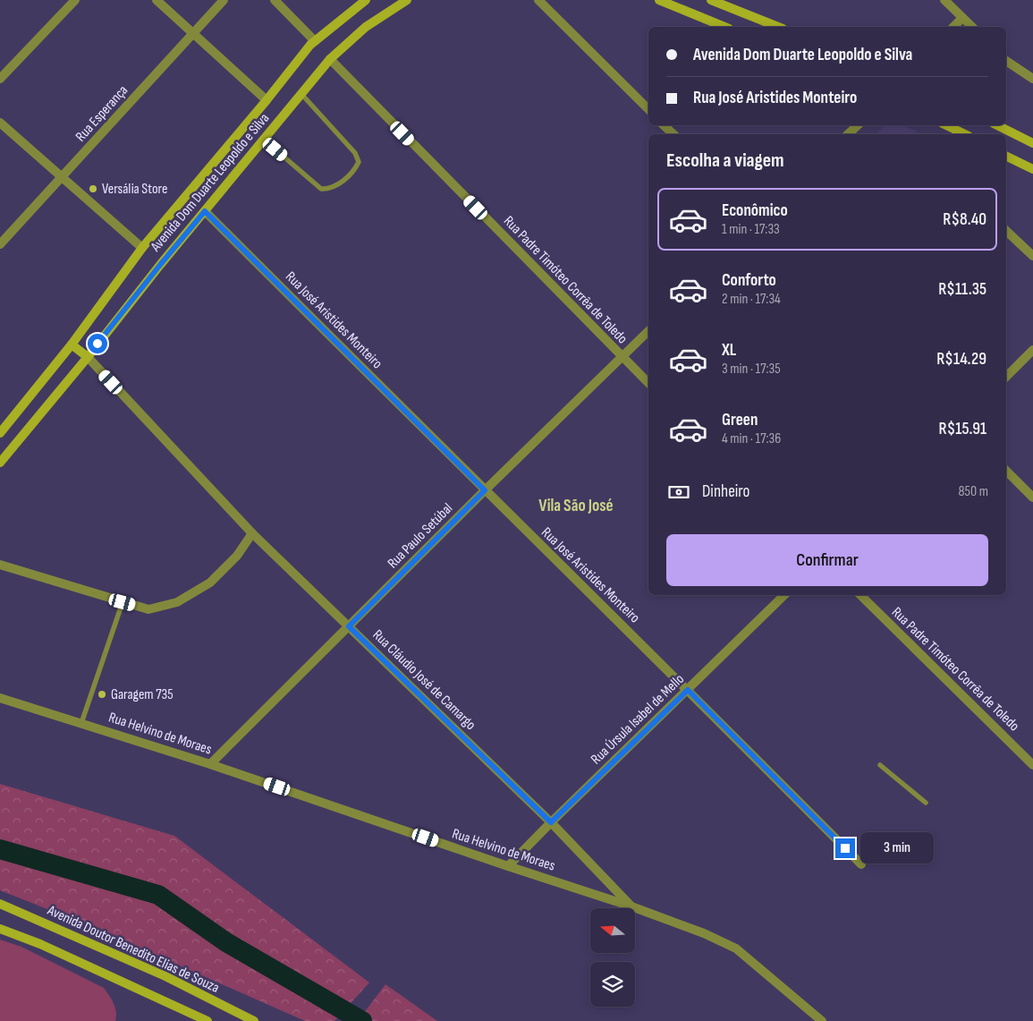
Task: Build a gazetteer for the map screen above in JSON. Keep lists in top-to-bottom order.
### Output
{
  "streets": {
    "main road": ["Avenida Dom Duarte Leopoldo e Silva", "Avenida Doutor Benedito Elias de Souza"],
    "street": [
      "Rua Esperança",
      "Rua Padre Timóteo Corrêa de Toledo",
      "Rua José Aristides Monteiro",
      "Rua Paulo Setúbal",
      "Rua Cláudio José de Camargo",
      "Rua Úrsula Isabel de Mello",
      "Rua Helvino de Moraes"
    ]
  },
  "crossings": [
    ["Avenida Dom Duarte Leopoldo e Silva", "Rua Padre Timóteo Corrêa de Toledo"],
    ["Avenida Dom Duarte Leopoldo e Silva", "Rua José Aristides Monteiro"],
    ["Avenida Dom Duarte Leopoldo e Silva", "Rua Cláudio José de Camargo"],
    ["Rua Padre Timóteo Corrêa de Toledo", "Rua Paulo Setúbal"],
    ["Rua José Aristides Monteiro", "Rua Paulo Setúbal"],
    ["Rua José Aristides Monteiro", "Rua Úrsula Isabel de Mello"],
    ["Rua Paulo Setúbal", "Rua Cláudio José de Camargo"],
    ["Rua Paulo Setúbal", "Rua Helvino de Moraes"],
    ["Rua Cláudio José de Camargo", "Rua Úrsula Isabel de Mello"],
    ["Rua Cláudio José de Camargo", "Rua Helvino de Moraes"],
    ["Rua Úrsula Isabel de Mello", "Rua Helvino de Moraes"]
  ],
  "districts": ["Vila São José"],
  "places": ["Versália Store", "Garagem 735"],
  "north": "left",
  "page": {
    "banner": ["Avenida Dom Duarte Leopoldo e Silva", "Rua José Aristides Monteiro"],
    "heading": "Escolha a viagem",
    "list": [
      {
        "name": "Econômico",
        "note": "1 min · 17:33",
        "value": "R$8.40"
      },
      {
        "name": "Conforto",
        "note": "2 min · 17:34",
        "value": "R$11.35"
      },
      {
        "name": "XL",
        "note": "3 min · 17:35",
        "value": "R$14.29"
      },
      {
        "name": "Green",
        "note": "4 min · 17:36",
        "value": "R$15.91"
      }
    ],
    "pay": ["Dinheiro", "850 m"],
    "buttons": "Confirmar",
    "bubble": "3 min"
  }
}
